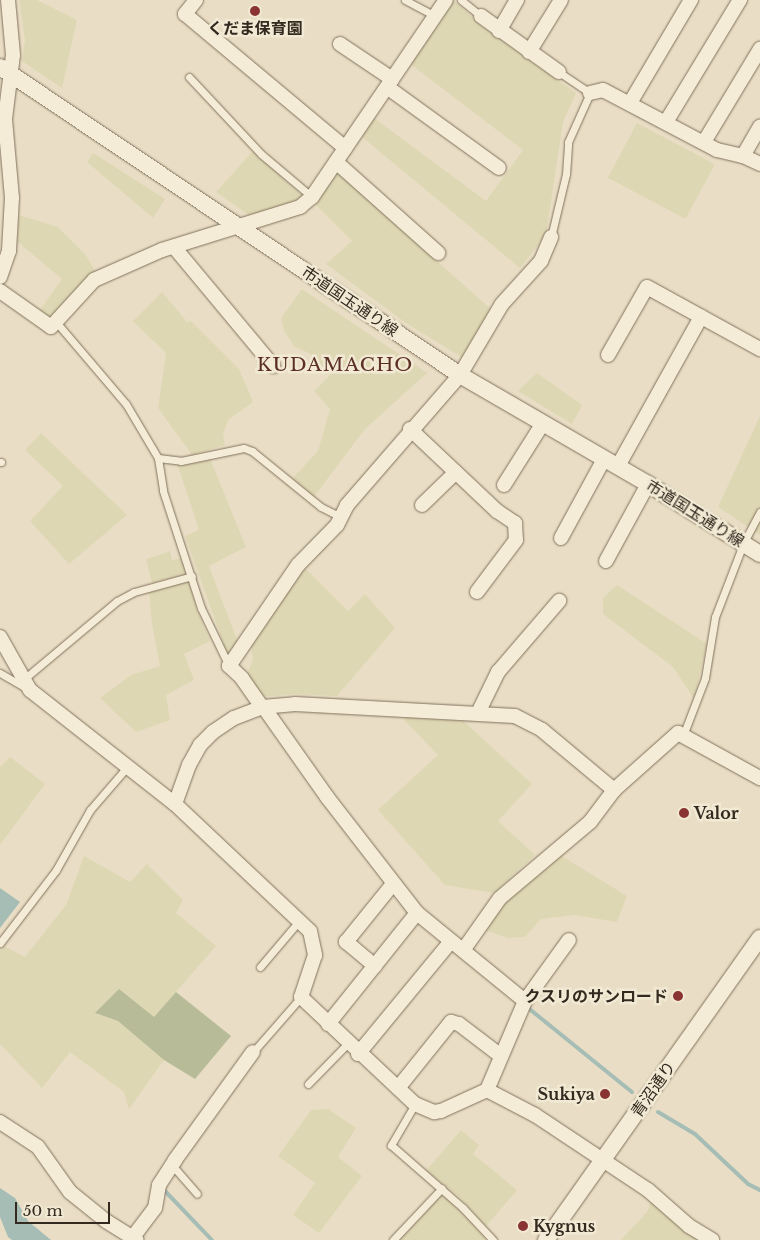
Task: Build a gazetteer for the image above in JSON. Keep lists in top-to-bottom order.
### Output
{
  "streets": {
    "street": ["市道国玉通り線", "青沼通り"]
  },
  "districts": ["KUDAMACHO"],
  "places": [
    "くだま保育園",
    "Valor",
    "クスリのサンロード",
    "Sukiya",
    "Kygnus"
  ],
  "scale_bar": "50 m"
}
